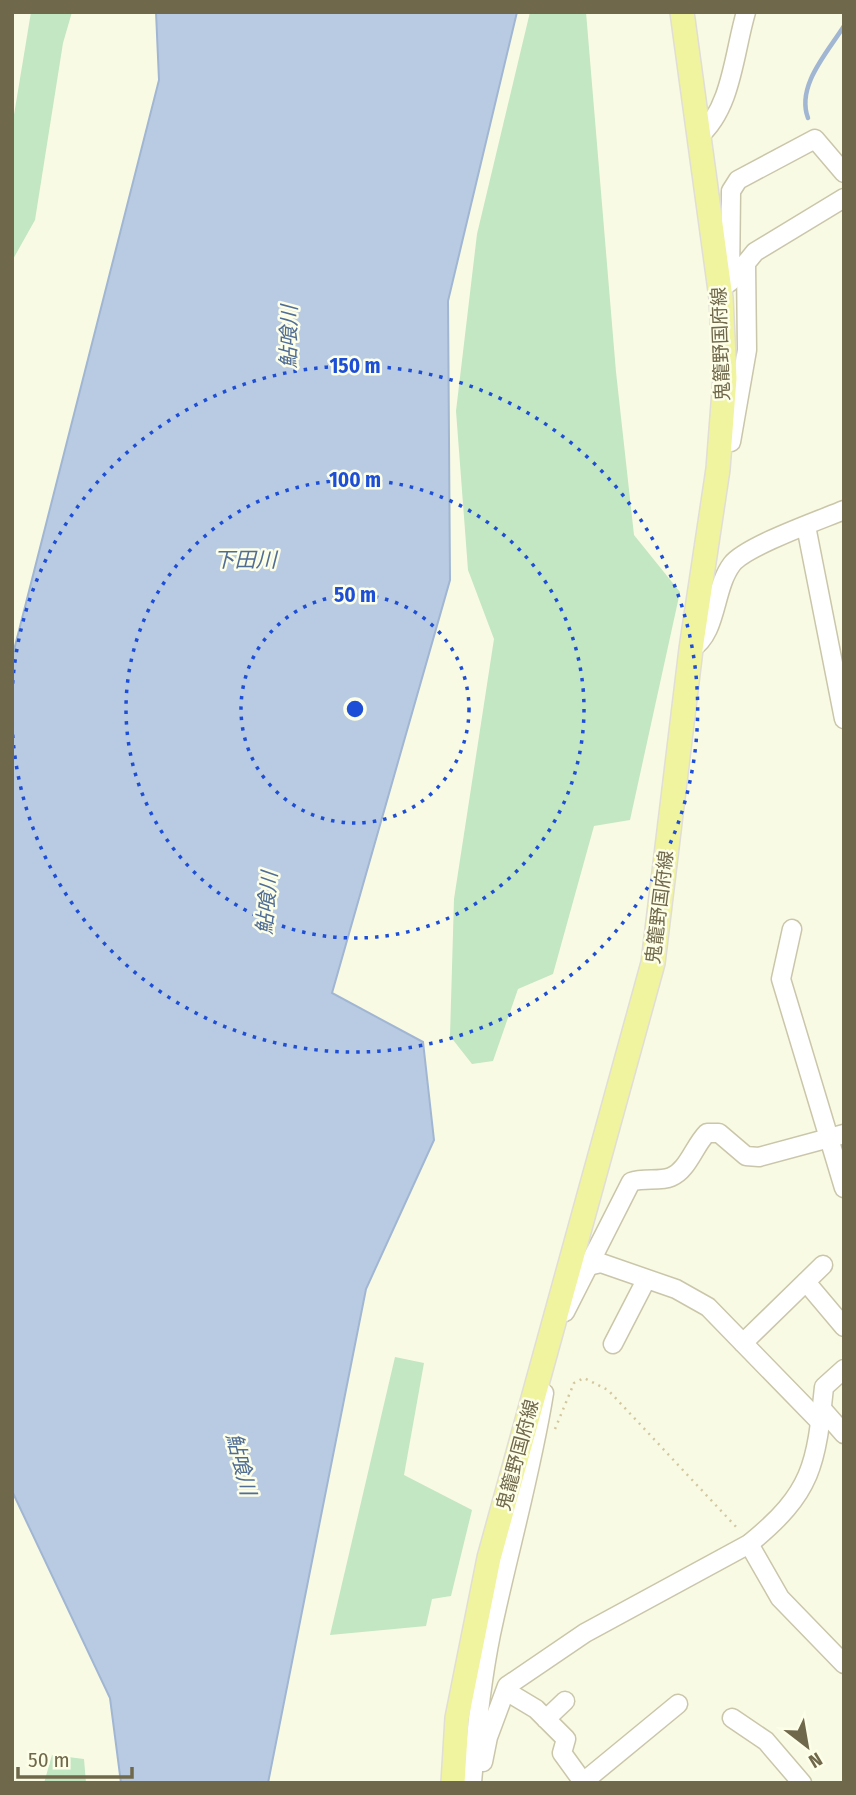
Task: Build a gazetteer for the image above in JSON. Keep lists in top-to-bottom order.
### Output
{
  "streets": {
    "main road": ["鬼籠野国府線"]
  },
  "water": ["鮎喰川", "下田川"],
  "scale_bar": "50 m",
  "north": "bottom right",
  "rings": ["150 m", "100 m", "50 m"]
}
